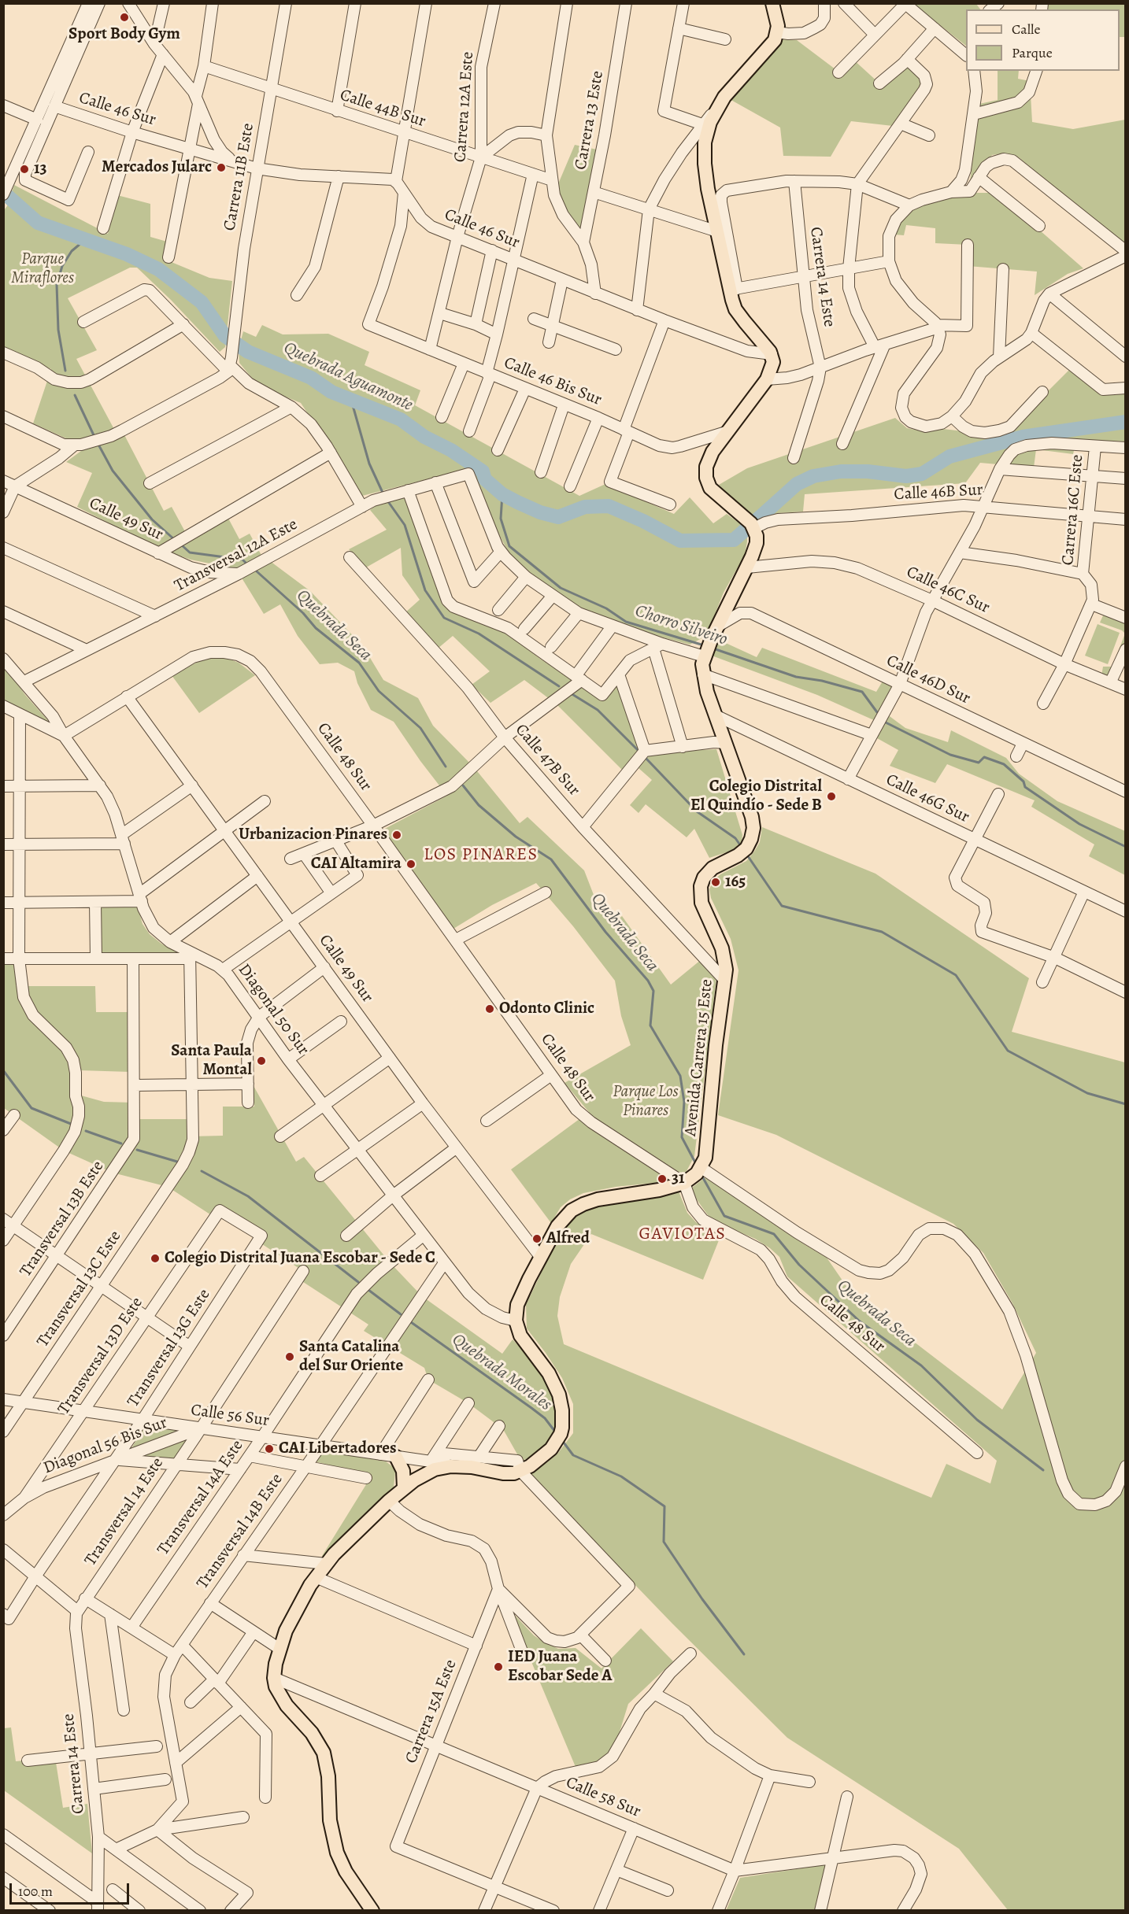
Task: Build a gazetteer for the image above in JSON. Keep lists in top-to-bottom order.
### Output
{
  "streets": {
    "main road": ["Avenida Carrera 15 Este"],
    "street": [
      "Carrera 12A Este",
      "Calle 44B Sur",
      "Calle 46 Sur",
      "Carrera 13 Este",
      "Carrera 11B Este",
      "Carrera 14 Este",
      "Calle 46 Bis Sur",
      "Calle 46B Sur",
      "Carrera 16C Este",
      "Calle 49 Sur",
      "Transversal 12A Este",
      "Calle 46C Sur",
      "Calle 46D Sur",
      "Calle 48 Sur",
      "Calle 47B Sur",
      "Calle 46G Sur",
      "Diagonal 50 Sur",
      "Transversal 13B Este",
      "Transversal 13C Este",
      "Transversal 13G Este",
      "Transversal 13D Este",
      "Calle 56 Sur",
      "Diagonal 56 Bis Sur",
      "Transversal 14A Este",
      "Transversal 14 Este",
      "Transversal 14B Este",
      "Carrera 15A Este",
      "Calle 58 Sur"
    ]
  },
  "crossings": [
    ["Carrera 12A Este", "Calle 44B Sur"],
    ["Carrera 12A Este", "Calle 46 Sur"],
    ["Carrera 12A Este", "Calle 46 Bis Sur"],
    ["Calle 44B Sur", "Carrera 11B Este"],
    ["Calle 46 Sur", "Carrera 11B Este"],
    ["Calle 46 Sur", "Calle 46 Bis Sur"],
    ["Carrera 14 Este", "Transversal 14 Este"],
    ["Calle 46B Sur", "Carrera 16C Este"],
    ["Calle 46B Sur", "Avenida Carrera 15 Este"],
    ["Calle 49 Sur", "Transversal 12A Este"],
    ["Calle 49 Sur", "Calle 48 Sur"],
    ["Transversal 12A Este", "Diagonal 50 Sur"],
    ["Calle 46C Sur", "Avenida Carrera 15 Este"],
    ["Calle 46D Sur", "Avenida Carrera 15 Este"],
    ["Calle 48 Sur", "Diagonal 50 Sur"],
    ["Calle 47B Sur", "Avenida Carrera 15 Este"],
    ["Calle 46G Sur", "Avenida Carrera 15 Este"],
    ["Diagonal 50 Sur", "Transversal 13C Este"],
    ["Diagonal 50 Sur", "Transversal 14A Este"],
    ["Diagonal 50 Sur", "Transversal 14B Este"],
    ["Transversal 13C Este", "Calle 56 Sur"],
    ["Transversal 13G Este", "Transversal 13D Este"],
    ["Transversal 13G Este", "Calle 56 Sur"],
    ["Transversal 13G Este", "Diagonal 56 Bis Sur"],
    ["Transversal 13D Este", "Calle 56 Sur"],
    ["Transversal 13D Este", "Diagonal 56 Bis Sur"],
    ["Calle 56 Sur", "Diagonal 56 Bis Sur"],
    ["Calle 56 Sur", "Transversal 14A Este"],
    ["Calle 56 Sur", "Transversal 14 Este"],
    ["Calle 56 Sur", "Transversal 14B Este"],
    ["Diagonal 56 Bis Sur", "Transversal 14 Este"],
    ["Carrera 15A Este", "Calle 58 Sur"]
  ],
  "districts": ["LOS PINARES", "GAVIOTAS"],
  "water": [
    "Quebrada Aguamonte",
    "Quebrada Seca",
    "Chorro Silveiro",
    "Quebrada Morales"
  ],
  "parks": ["Parque Miraflores", "Parque Los Pinares"],
  "places": [
    "Sport Body Gym",
    "Mercados Jularc",
    "13",
    "Colegio Distrital El Quindío - Sede B",
    "Urbanizacion Pinares",
    "CAI Altamira",
    "165",
    "Odonto Clinic",
    "Santa Paula Montal",
    "31",
    "Alfred",
    "Colegio Distrital Juana Escobar - Sede C",
    "Santa Catalina del Sur Oriente",
    "CAI Libertadores",
    "IED Juana Escobar Sede A"
  ],
  "legend": ["Calle", "Parque"],
  "scale_bar": "100 m"
}
